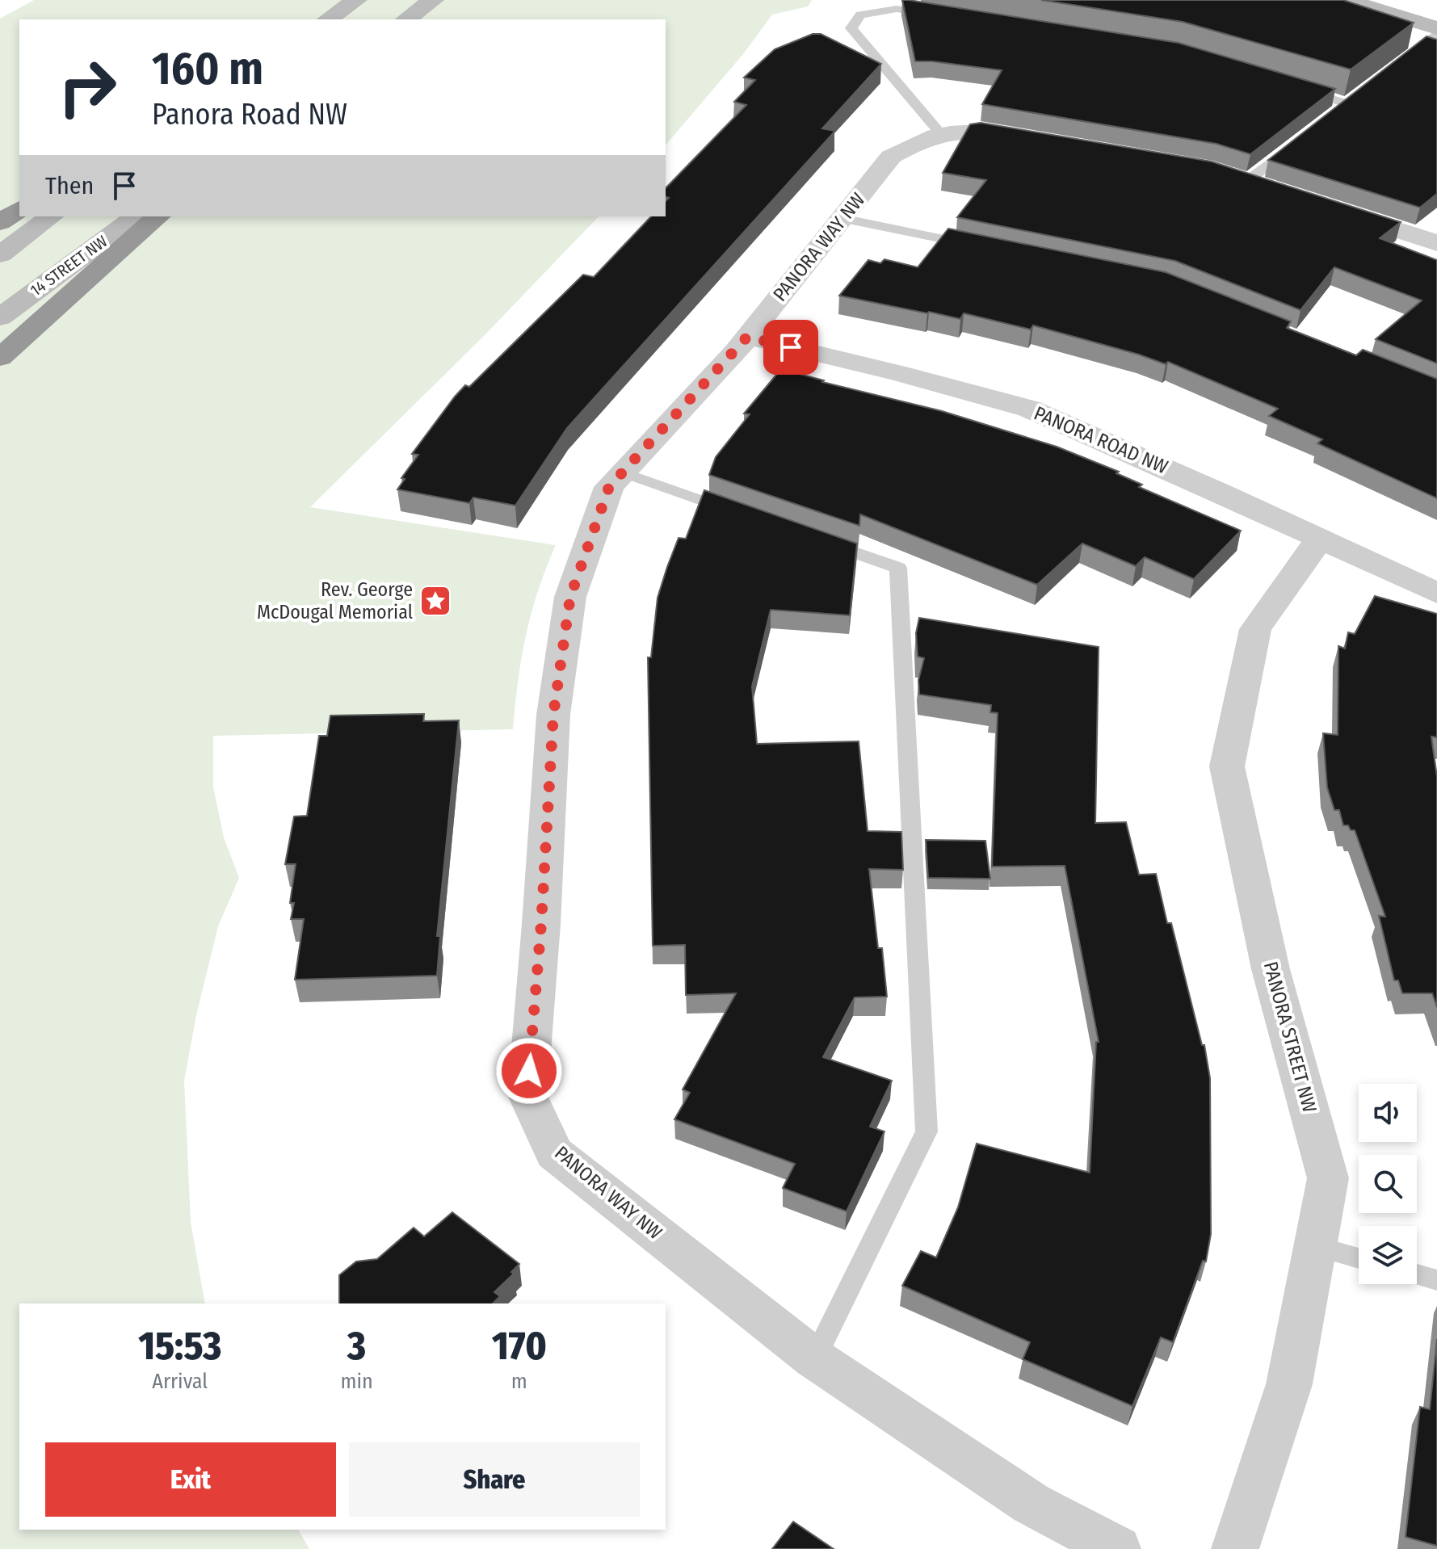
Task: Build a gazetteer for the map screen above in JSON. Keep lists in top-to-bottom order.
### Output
{
  "streets": {
    "street": [
      "PANORA WAY NW",
      "14 STREET NW",
      "PANORA ROAD NW",
      "PANORA STREET NW"
    ]
  },
  "crossings": [
    ["PANORA WAY NW", "PANORA ROAD NW"],
    ["PANORA ROAD NW", "PANORA STREET NW"]
  ],
  "places": {
    "place": ["Rev. George McDougal Memorial"]
  },
  "page": {
    "turn": ["160 m", "Panora Road NW"],
    "then": "Then",
    "eta": [
      "15:53",
      "Arrival",
      "3",
      "min",
      "170",
      "m"
    ],
    "buttons": ["Exit", "Share"]
  }
}
